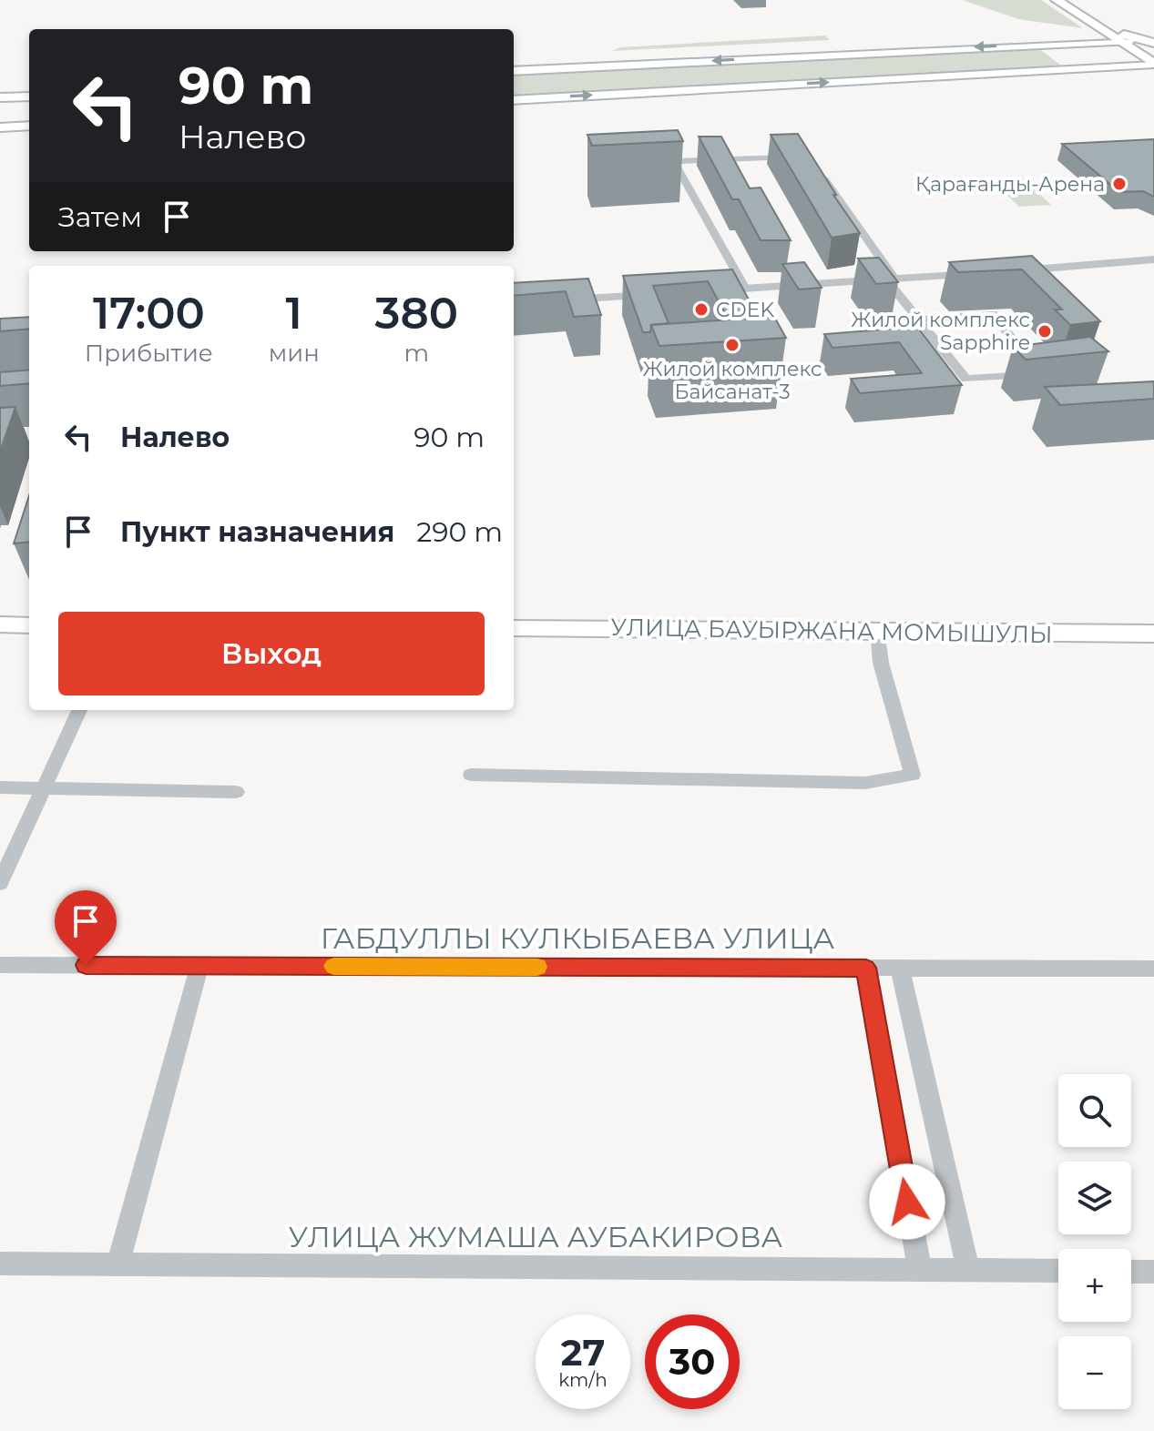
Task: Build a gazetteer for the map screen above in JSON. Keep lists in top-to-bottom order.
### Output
{
  "streets": {
    "main road": ["УЛИЦА БАУЫРЖАНА МОМЫШУЛЫ"],
    "street": ["ГАБДУЛЛЫ КУЛКЫБАЕВА УЛИЦА", "УЛИЦА ЖУМАША АУБАКИРОВА"]
  },
  "places": [
    "Қарағанды-Арена",
    "CDEK",
    "Жилой комплекс Sapphire",
    "Жилой комплекс Байсанат-3"
  ],
  "page": {
    "turn": ["90 m", "Налево"],
    "then": "Затем",
    "eta": [
      "17:00",
      "Прибытие",
      "1",
      "мин",
      "380",
      "m"
    ],
    "list": [
      {
        "name": "Налево",
        "value": "90 m"
      },
      {
        "name": "Пункт назначения",
        "value": "290 m"
      }
    ],
    "buttons": "Выход",
    "map_buttons": ["+", "−"],
    "speed": "27 km/h",
    "limit": "30"
  }
}
